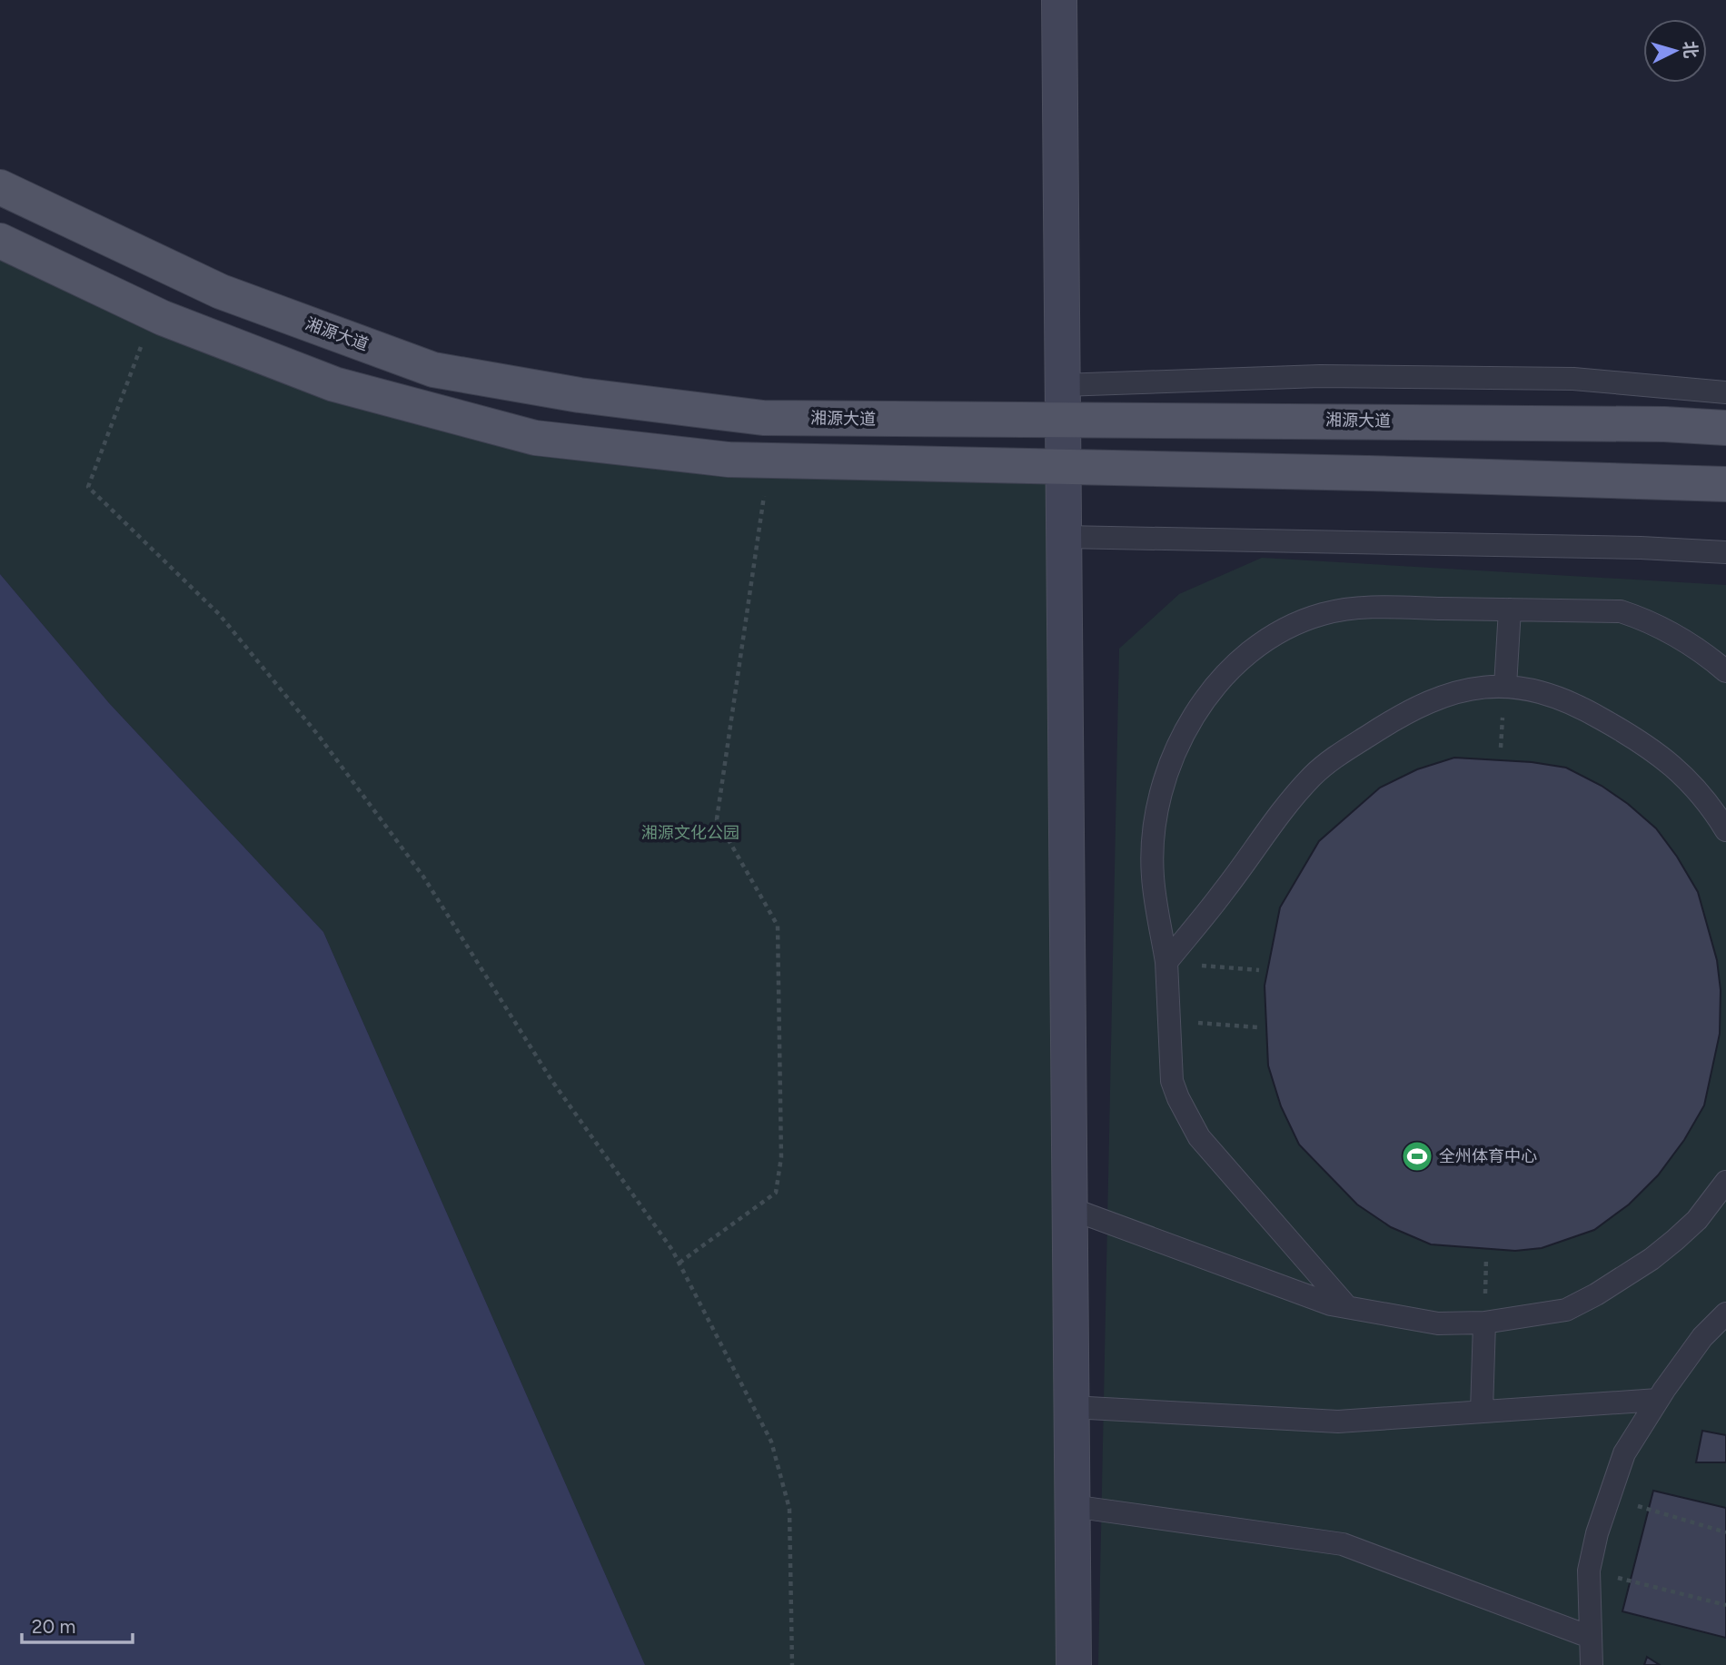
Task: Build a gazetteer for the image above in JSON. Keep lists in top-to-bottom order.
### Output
{
  "streets": {
    "main road": ["湘源大道"]
  },
  "parks": ["湘源文化公园"],
  "places": {
    "sports": ["全州体育中心"]
  },
  "scale_bar": "20 m",
  "north": "right"
}
